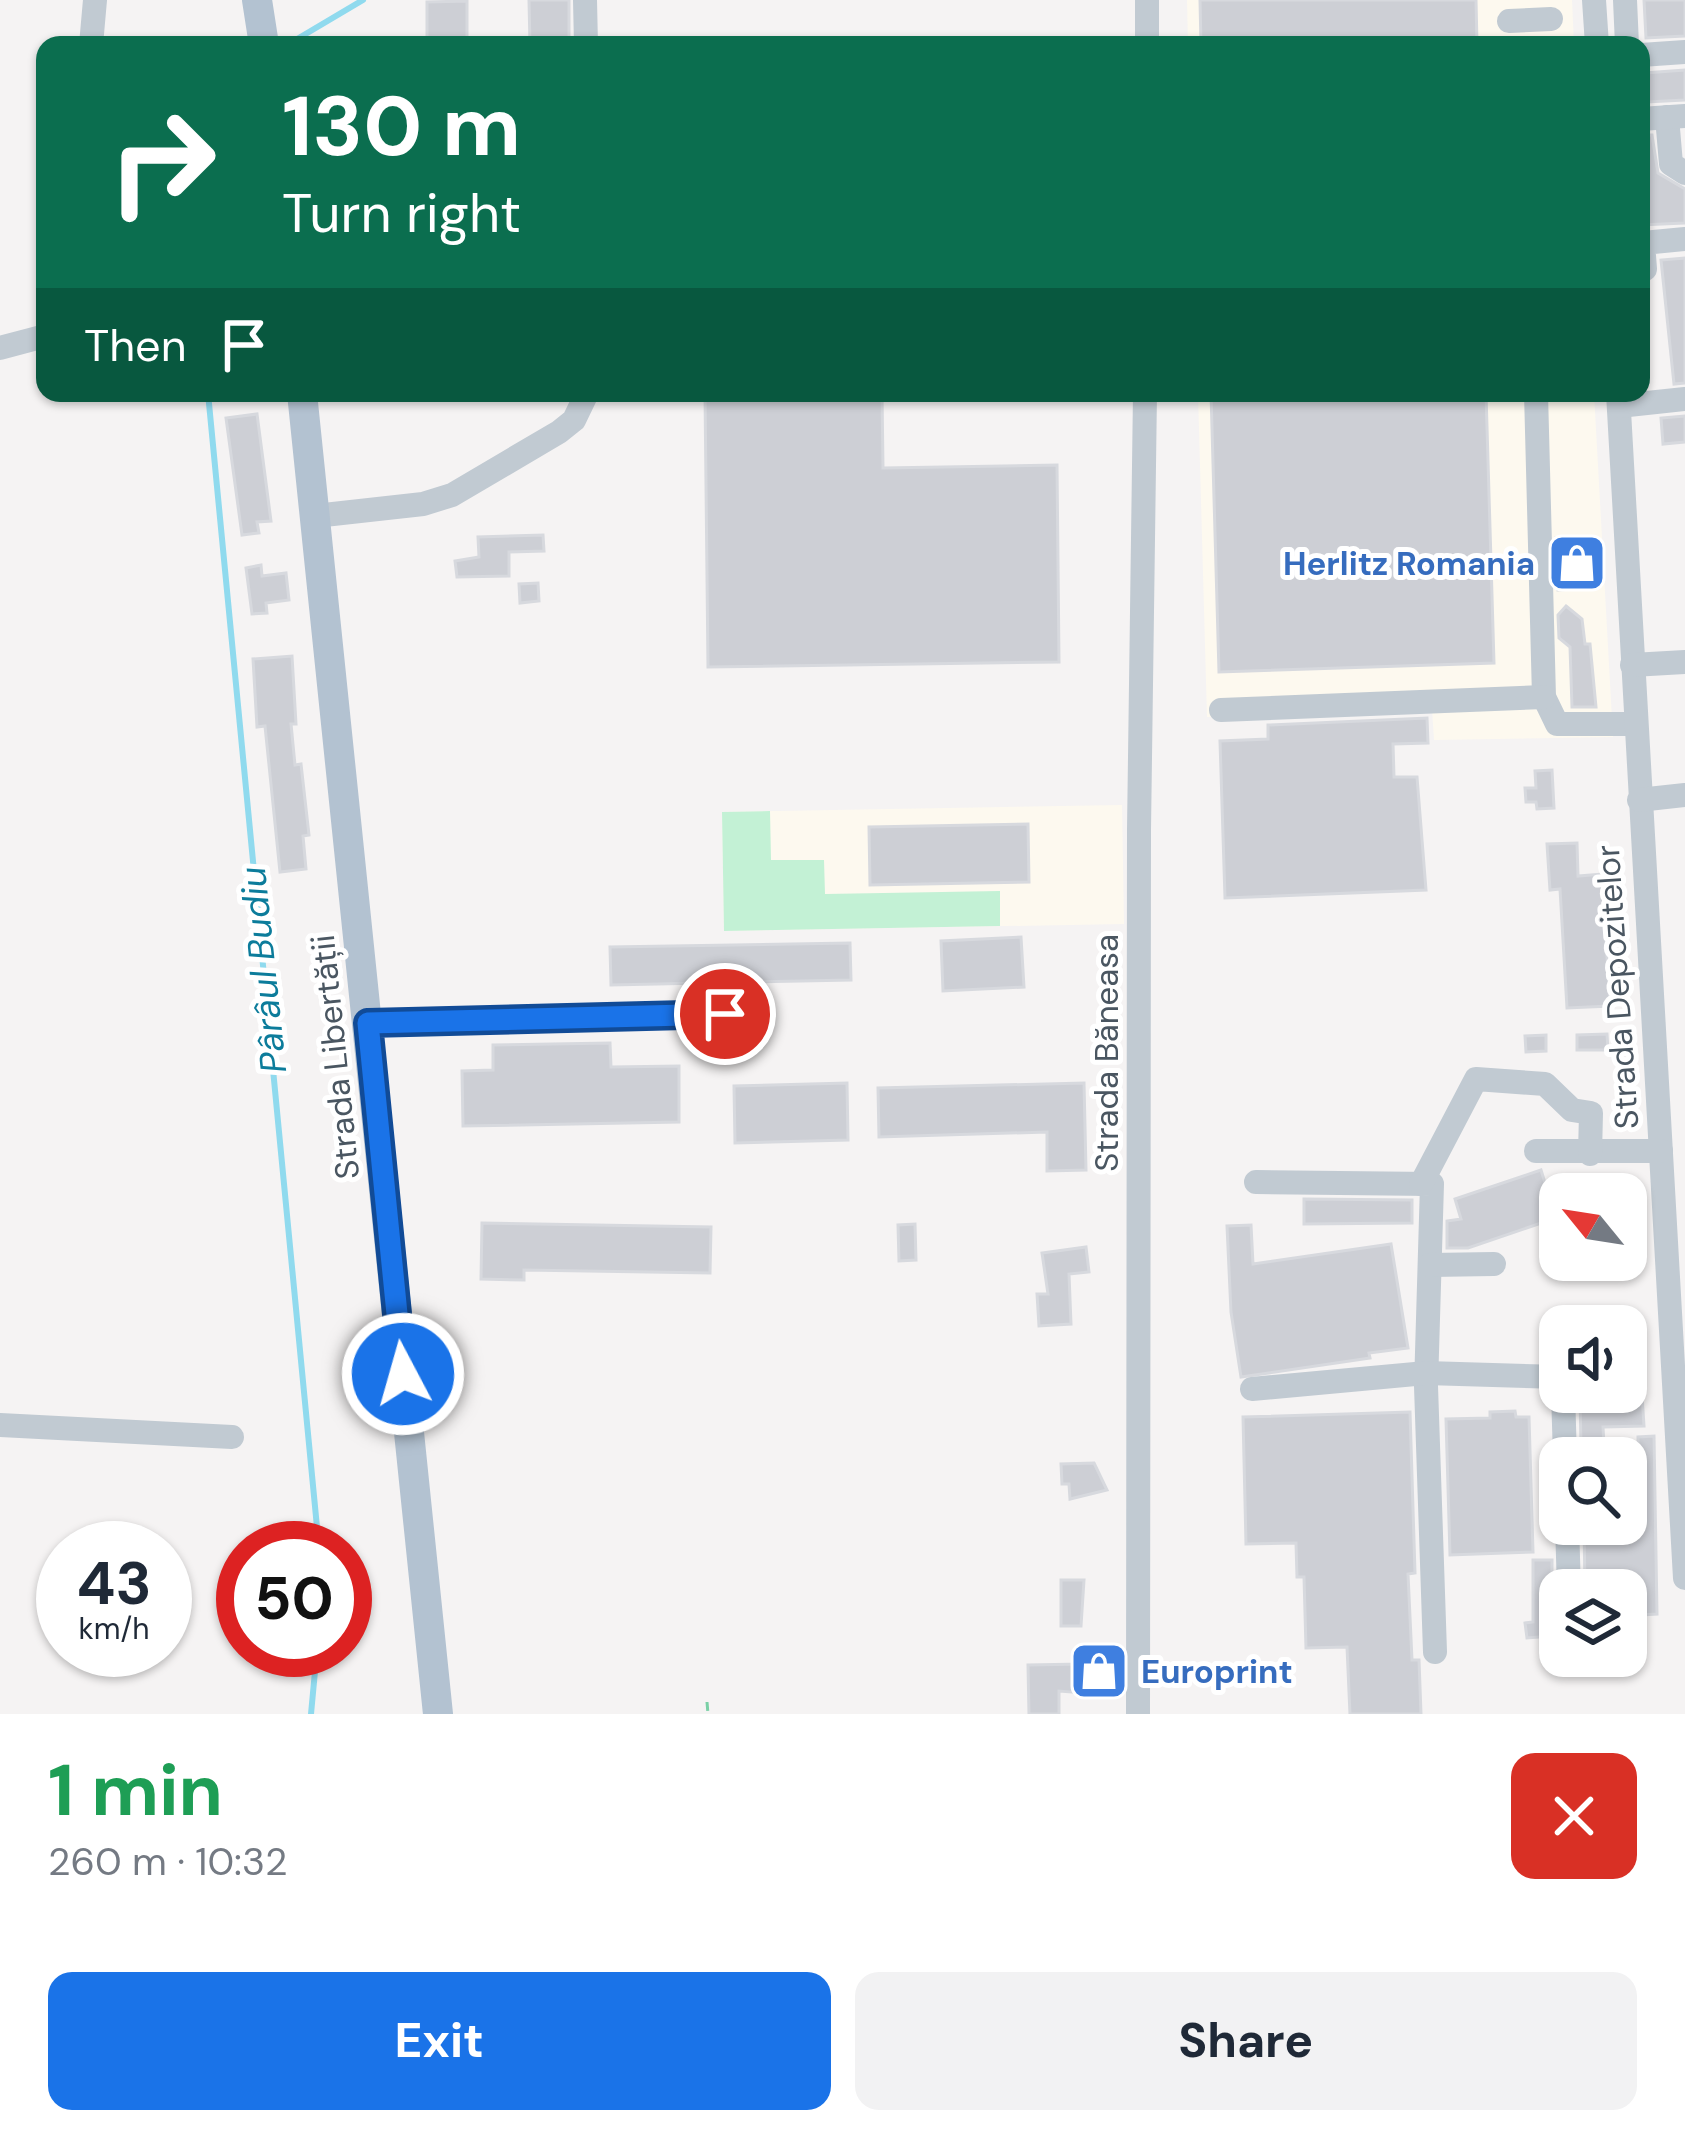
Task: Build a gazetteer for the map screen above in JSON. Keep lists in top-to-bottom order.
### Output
{
  "streets": {
    "main road": ["Strada Libertății"],
    "street": ["Strada Depozitelor", "Strada Băneasa"]
  },
  "water": ["Pârâul Budiu"],
  "places": {
    "shop": ["Herlitz Romania", "Europrint"]
  },
  "north": "top left",
  "page": {
    "turn": ["130 m", "Turn right"],
    "then": "Then",
    "speed": "43 km/h",
    "limit": "50",
    "heading": ["1 min", "260 m · 10:32"],
    "buttons": ["Exit", "Share"]
  }
}
